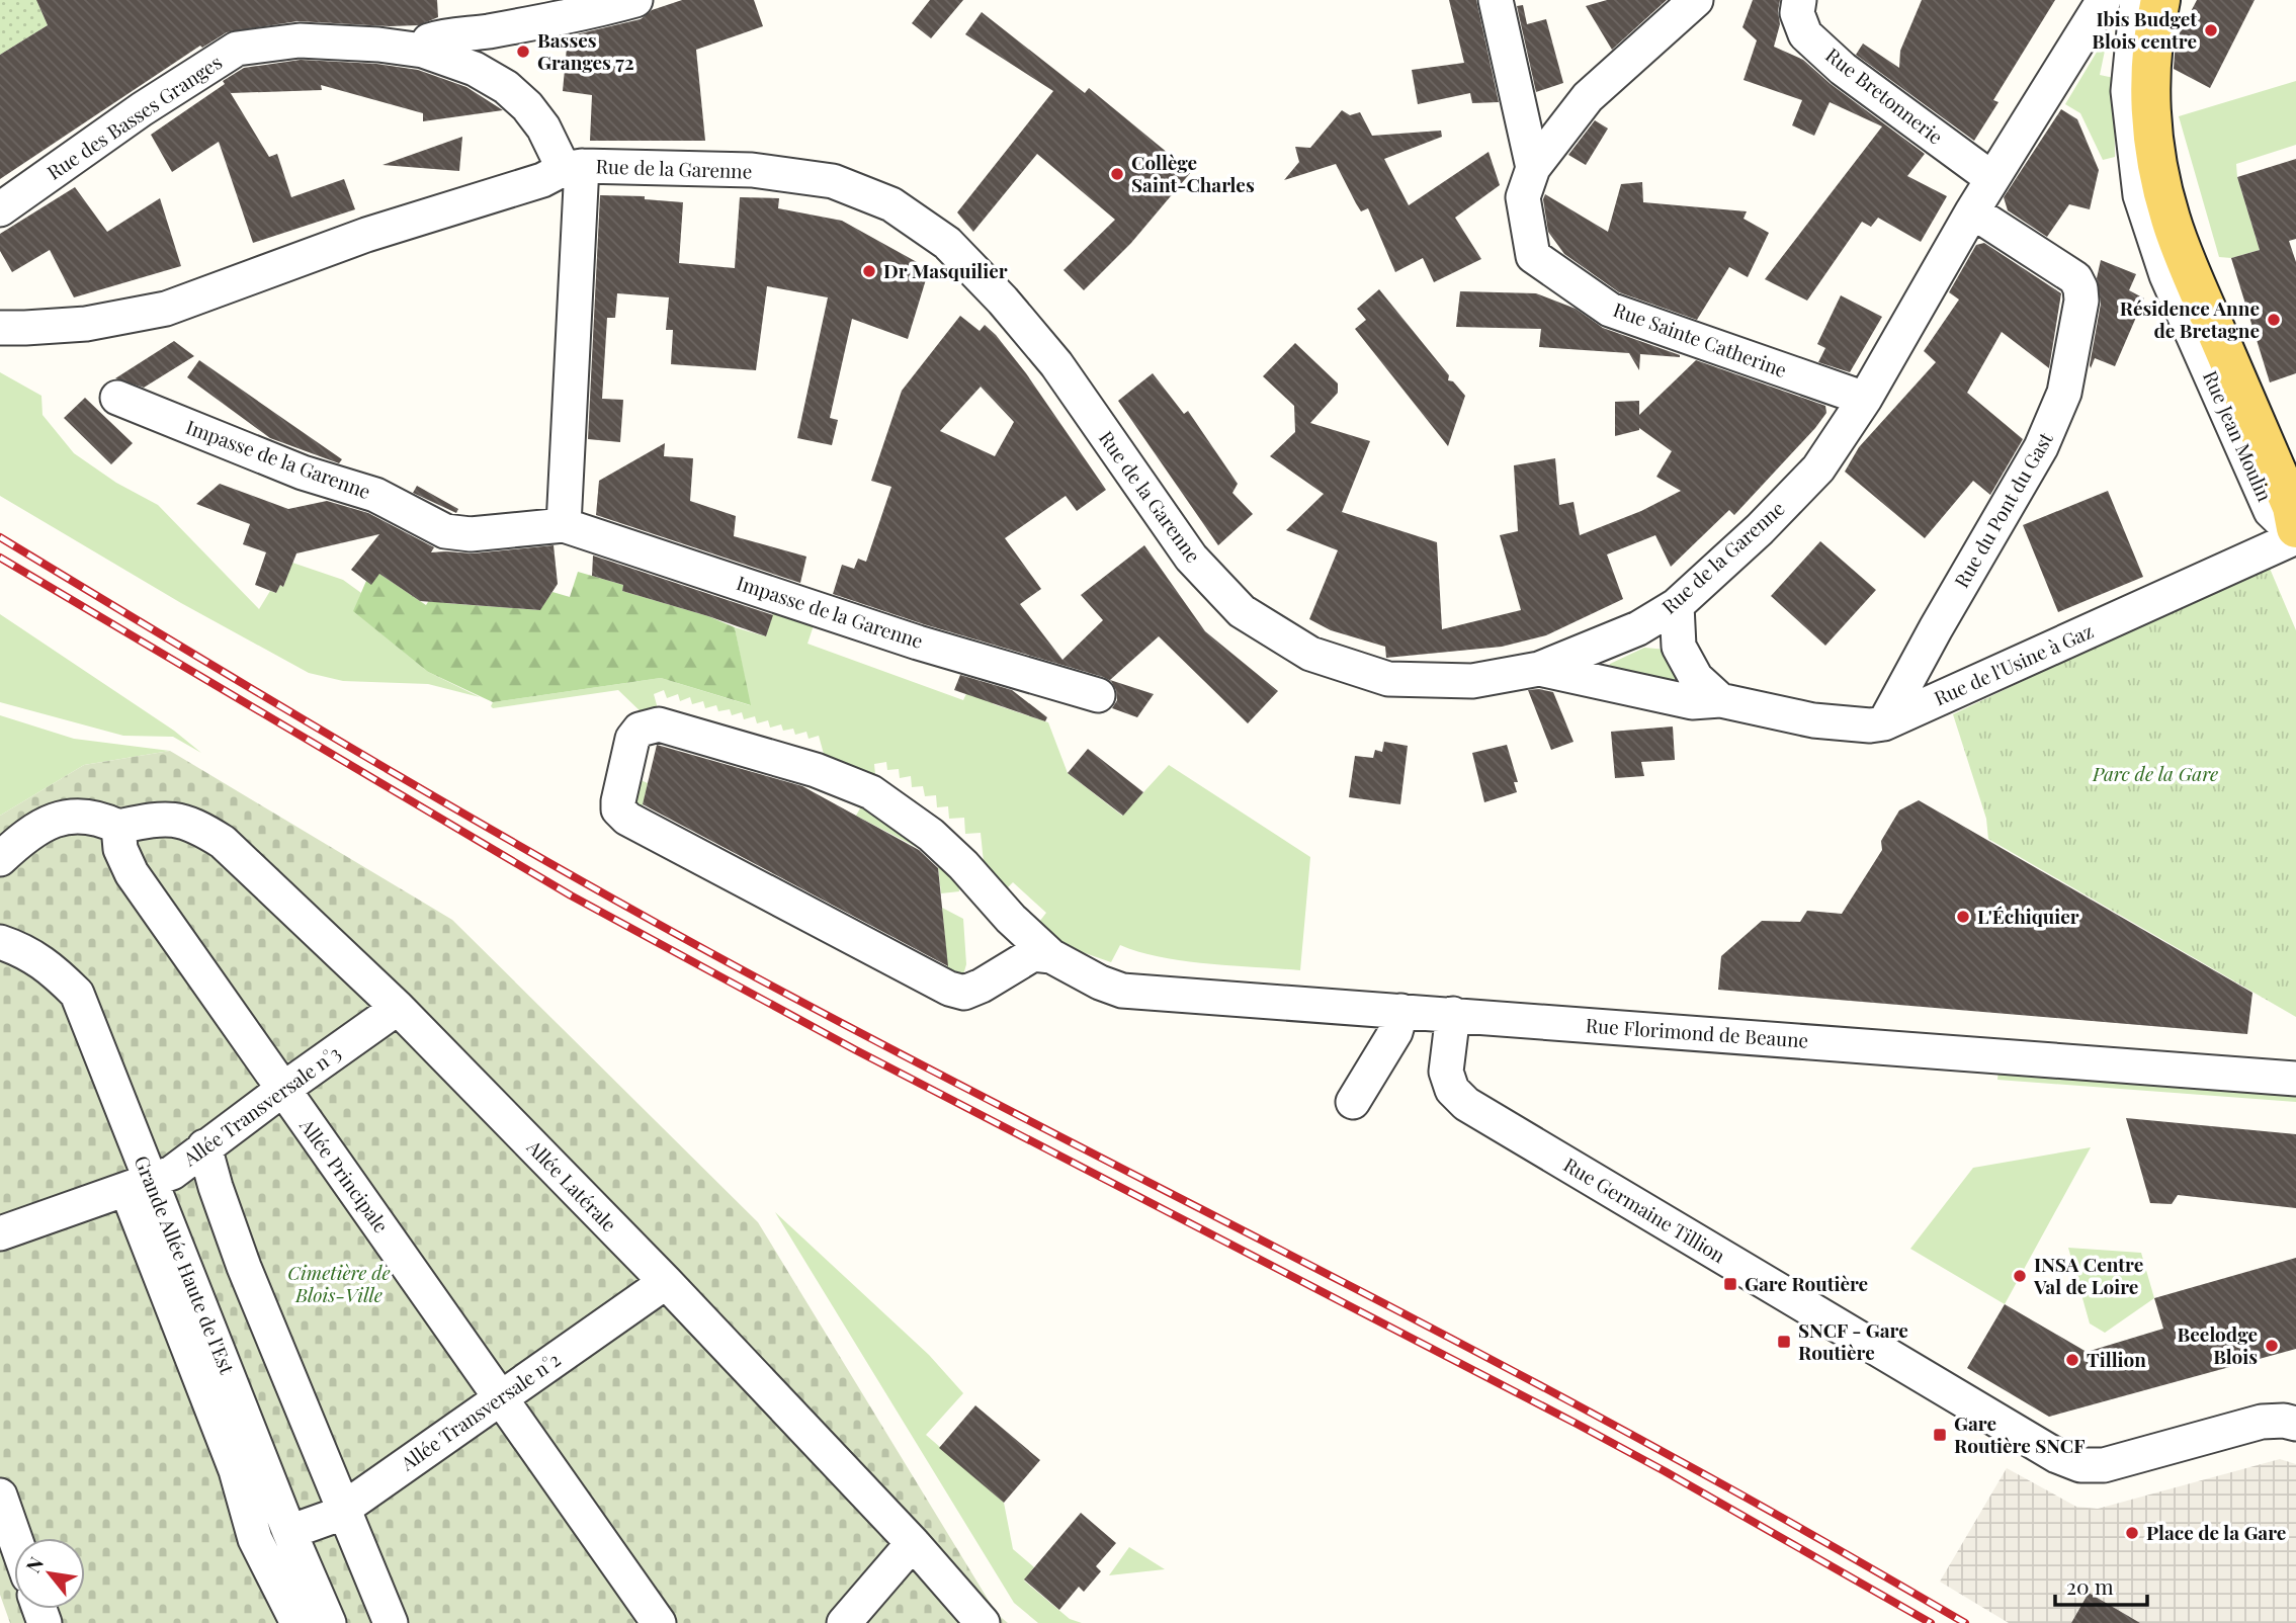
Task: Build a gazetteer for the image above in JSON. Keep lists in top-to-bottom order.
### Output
{
  "streets": {
    "main road": ["Rue Jean Moulin"],
    "street": [
      "Rue Bretonnerie",
      "Rue des Basses Granges",
      "Rue de la Garenne",
      "Rue Sainte Catherine",
      "Impasse de la Garenne",
      "Rue du Pont du Gast",
      "Rue de l'Usine à Gaz",
      "Rue Florimond de Beaune",
      "Allée Transversale n°3",
      "Allée Principale",
      "Allée Latérale",
      "Rue Germaine Tillion",
      "Grande Allée Haute de l'Est",
      "Allée Transversale n°2"
    ]
  },
  "crossings": [
    ["Rue Bretonnerie", "Rue de la Garenne"],
    ["Rue des Basses Granges", "Rue de la Garenne"],
    ["Rue de la Garenne", "Rue Sainte Catherine"],
    ["Rue de la Garenne", "Rue du Pont du Gast"],
    ["Rue de la Garenne", "Rue de l'Usine à Gaz"],
    ["Rue Jean Moulin", "Rue de l'Usine à Gaz"],
    ["Rue du Pont du Gast", "Rue de l'Usine à Gaz"],
    ["Rue Florimond de Beaune", "Rue Germaine Tillion"],
    ["Allée Transversale n°3", "Allée Principale"],
    ["Allée Transversale n°3", "Allée Latérale"],
    ["Allée Transversale n°3", "Grande Allée Haute de l'Est"],
    ["Allée Principale", "Allée Latérale"],
    ["Allée Principale", "Allée Transversale n°2"],
    ["Allée Latérale", "Allée Transversale n°2"],
    ["Grande Allée Haute de l'Est", "Allée Transversale n°2"]
  ],
  "parks": ["Parc de la Gare", "Cimetière de Blois-Ville"],
  "places": {
    "other": [
      "Ibis Budget Blois centre",
      "Basses Granges 72",
      "Collège Saint-Charles",
      "Dr Masquilier",
      "Résidence Anne de Bretagne",
      "L'Échiquier",
      "INSA Centre Val de Loire",
      "Beelodge Blois",
      "Tillion",
      "Place de la Gare"
    ],
    "transit": ["Gare Routière", "SNCF - Gare Routière", "Gare Routière SNCF"]
  },
  "scale_bar": "20 m",
  "north": "top left"
}
